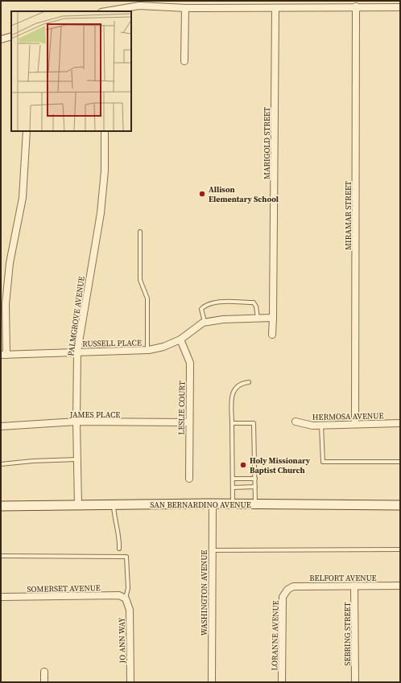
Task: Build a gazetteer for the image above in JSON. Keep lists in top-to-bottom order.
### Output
{
  "streets": {
    "main road": ["SAN BERNARDINO AVENUE"],
    "street": [
      "MARIGOLD STREET",
      "MIRAMAR STREET",
      "PALMGROVE AVENUE",
      "RUSSELL PLACE",
      "LESLIE COURT",
      "JAMES PLACE",
      "HERMOSA AVENUE",
      "BELFORT AVENUE",
      "SOMERSET AVENUE",
      "WASHINGTON AVENUE",
      "SEBRING STREET",
      "LORANNE AVENUE",
      "JO ANN WAY"
    ]
  },
  "crossings": [
    ["MARIGOLD STREET", "RUSSELL PLACE"],
    ["MIRAMAR STREET", "HERMOSA AVENUE"],
    ["PALMGROVE AVENUE", "RUSSELL PLACE"],
    ["PALMGROVE AVENUE", "JAMES PLACE"],
    ["PALMGROVE AVENUE", "SAN BERNARDINO AVENUE"],
    ["RUSSELL PLACE", "LESLIE COURT"],
    ["LESLIE COURT", "JAMES PLACE"],
    ["SAN BERNARDINO AVENUE", "WASHINGTON AVENUE"],
    ["BELFORT AVENUE", "SEBRING STREET"],
    ["BELFORT AVENUE", "LORANNE AVENUE"],
    ["SOMERSET AVENUE", "JO ANN WAY"]
  ],
  "places": ["Allison Elementary School", "Holy Missionary Baptist Church"]
}
